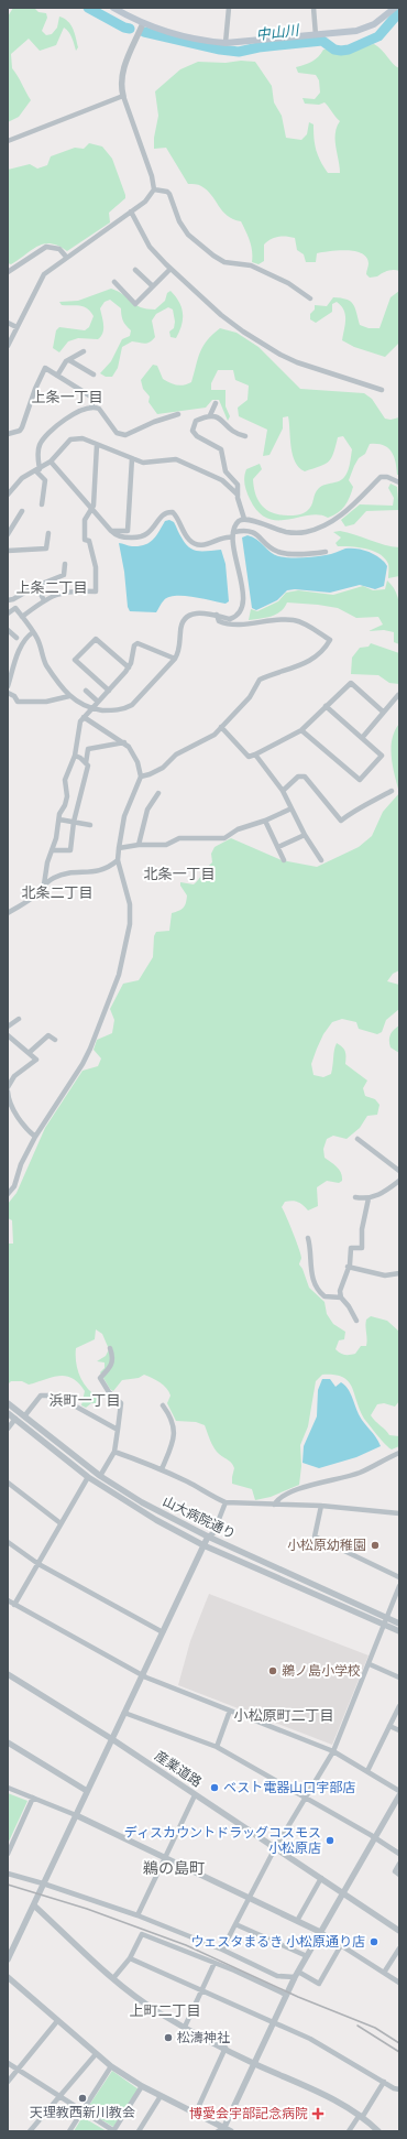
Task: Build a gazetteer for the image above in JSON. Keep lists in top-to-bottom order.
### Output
{
  "streets": {
    "street": ["山大病院通り", "産業道路"]
  },
  "districts": [
    "上条一丁目",
    "上条二丁目",
    "北条一丁目",
    "北条二丁目",
    "浜町一丁目",
    "小松原町二丁目",
    "鵜の島町",
    "上町二丁目"
  ],
  "water": ["中山川"],
  "places": {
    "other": [
      "小松原幼稚園",
      "鵜ノ島小学校",
      "ベスト電器山口宇部店",
      "ディスカウントドラッグコスモス 小松原店",
      "ウェスタまるき 小松原通り店",
      "松濤神社",
      "天理教西新川教会"
    ],
    "health": ["博愛会宇部記念病院"]
  }
}
